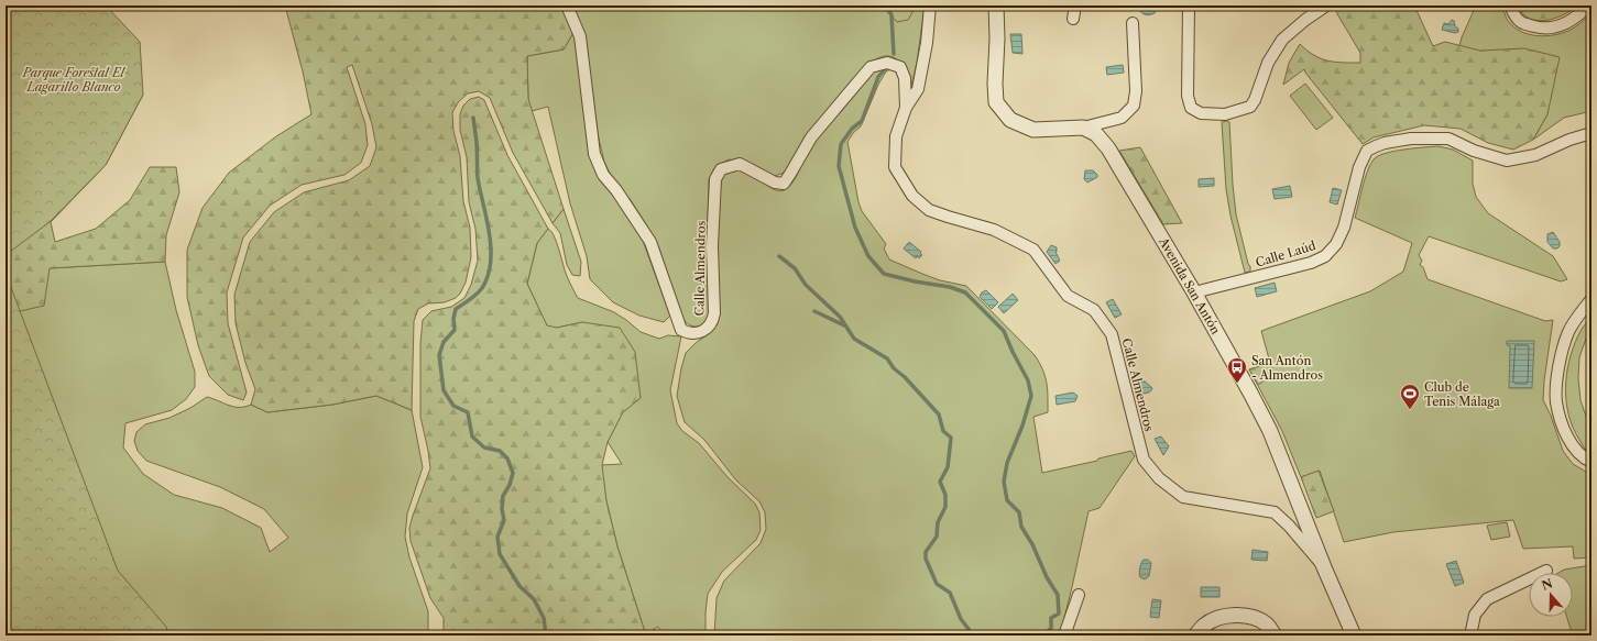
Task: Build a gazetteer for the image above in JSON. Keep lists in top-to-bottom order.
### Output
{
  "streets": {
    "street": ["Calle Laúd", "Calle Almendros", "Avenida San Antón"]
  },
  "crossings": [
    ["Calle Laúd", "Avenida San Antón"],
    ["Calle Almendros", "Avenida San Antón"]
  ],
  "parks": ["Parque Forestal El Lagarillo Blanco"],
  "places": {
    "bus stop": ["San Antón - Almendros"],
    "sports": ["Club de Tenis Málaga"]
  },
  "north": "top"
}
